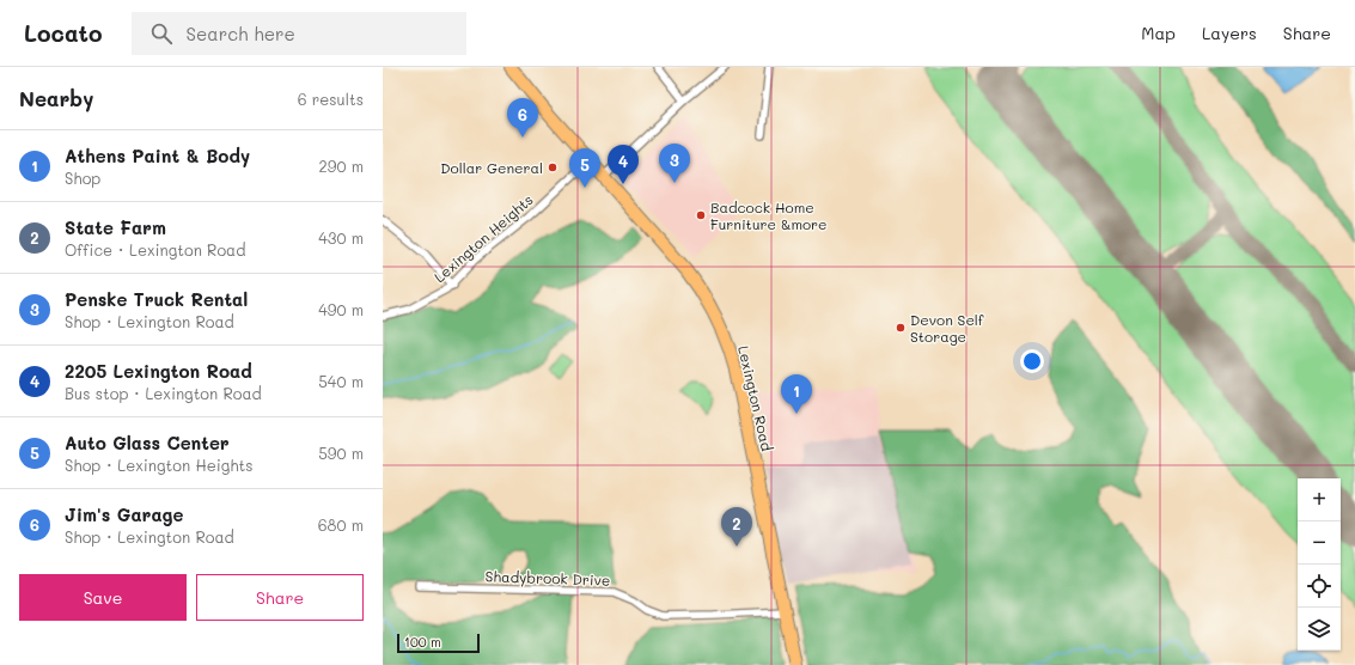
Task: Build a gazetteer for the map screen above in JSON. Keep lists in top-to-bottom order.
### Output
{
  "streets": {
    "highway": ["Lexington Road"],
    "street": ["Lexington Heights", "Shadybrook Drive"]
  },
  "crossings": [
    ["Lexington Heights", "Lexington Road"],
    ["Lexington Road", "Shadybrook Drive"]
  ],
  "places": ["Dollar General", "Badcock Home Furniture &more", "Devon Self Storage"],
  "scale_bar": "100 m",
  "page": {
    "header": "Locato",
    "search": "Search here",
    "nav": ["Map", "Layers", "Share"],
    "heading": ["Nearby", "6 results"],
    "pins": [
      "6",
      "3",
      "4",
      "5",
      "1",
      "2"
    ],
    "list": [
      {
        "mark": "1",
        "name": "Athens Paint & Body",
        "note": "Shop",
        "value": "290 m"
      },
      {
        "mark": "2",
        "name": "State Farm",
        "note": "Office · Lexington Road",
        "value": "430 m"
      },
      {
        "mark": "3",
        "name": "Penske Truck Rental",
        "note": "Shop · Lexington Road",
        "value": "490 m"
      },
      {
        "mark": "4",
        "name": "2205 Lexington Road",
        "note": "Bus stop · Lexington Road",
        "value": "540 m"
      },
      {
        "mark": "5",
        "name": "Auto Glass Center",
        "note": "Shop · Lexington Heights",
        "value": "590 m"
      },
      {
        "mark": "6",
        "name": "Jim's Garage",
        "note": "Shop · Lexington Road",
        "value": "680 m"
      }
    ],
    "map_buttons": ["+", "−"],
    "buttons": ["Save", "Share"],
    "scale": "100 m"
  }
}
